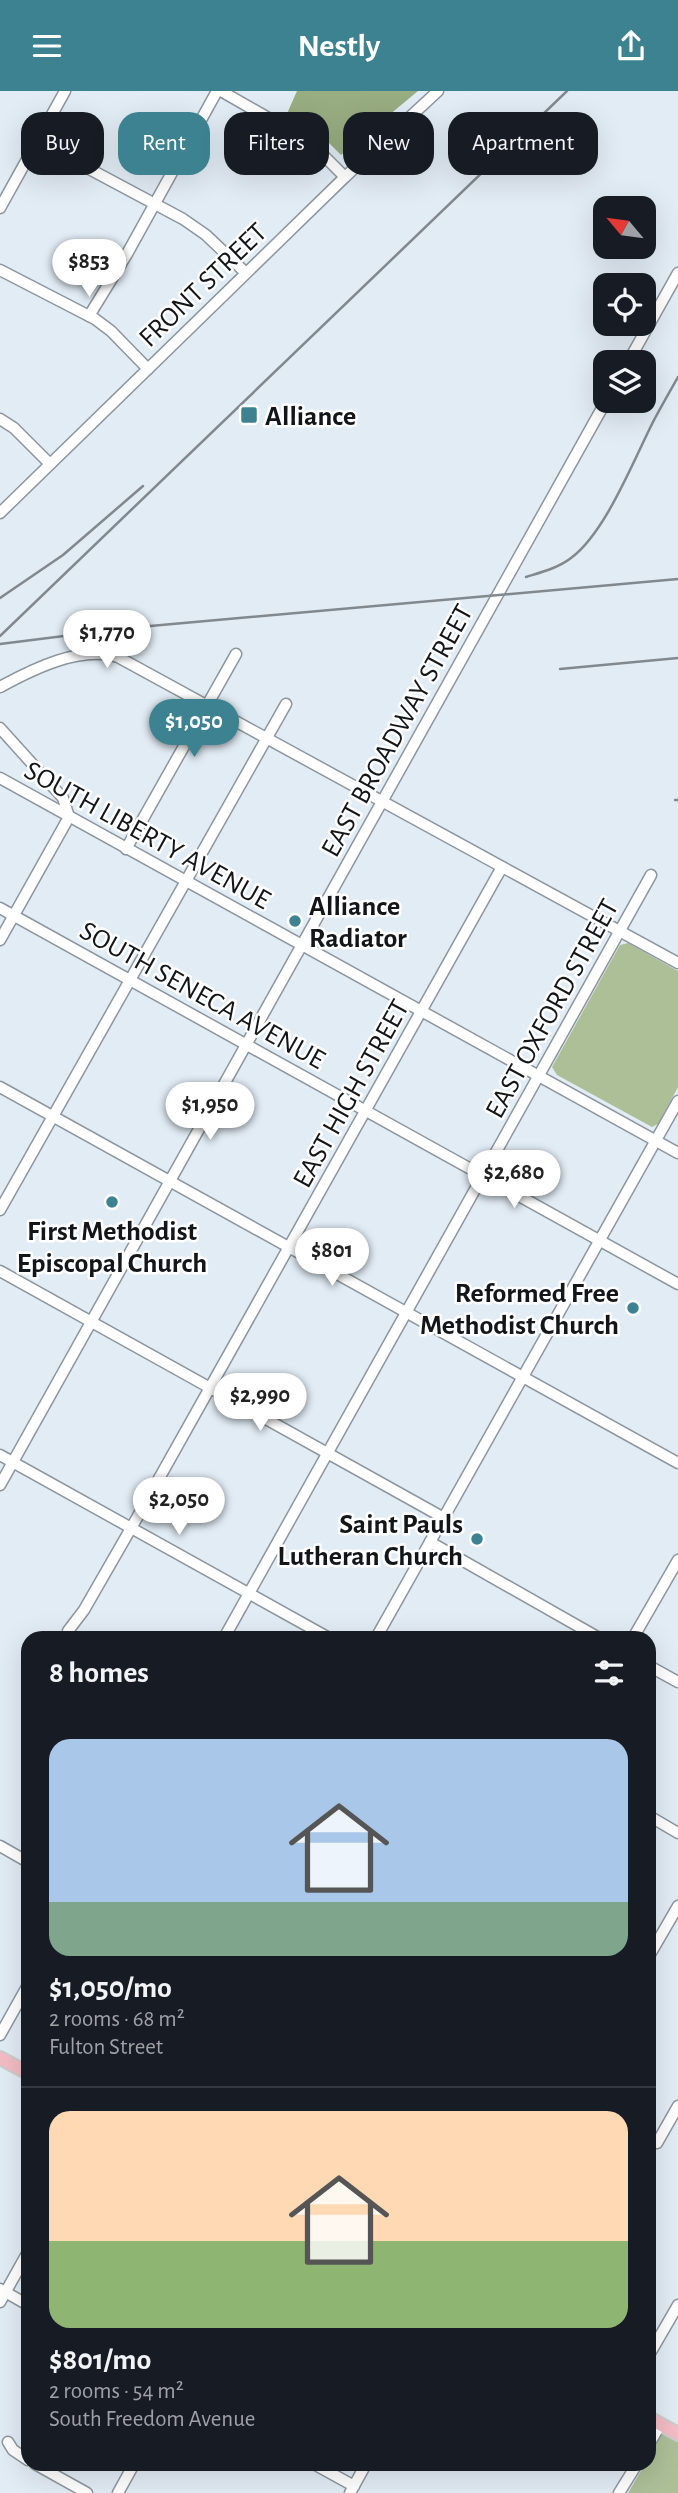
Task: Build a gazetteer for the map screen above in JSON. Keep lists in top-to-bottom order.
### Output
{
  "streets": {
    "street": [
      "FRONT STREET",
      "EAST BROADWAY STREET",
      "SOUTH LIBERTY AVENUE",
      "SOUTH SENECA AVENUE",
      "EAST OXFORD STREET",
      "EAST HIGH STREET"
    ]
  },
  "crossings": [
    ["EAST BROADWAY STREET", "SOUTH LIBERTY AVENUE"],
    ["EAST BROADWAY STREET", "SOUTH SENECA AVENUE"],
    ["SOUTH LIBERTY AVENUE", "EAST OXFORD STREET"],
    ["SOUTH LIBERTY AVENUE", "EAST HIGH STREET"],
    ["SOUTH SENECA AVENUE", "EAST OXFORD STREET"],
    ["SOUTH SENECA AVENUE", "EAST HIGH STREET"]
  ],
  "places": {
    "transit": ["Alliance"],
    "other": [
      "Alliance Radiator",
      "First Methodist Episcopal Church",
      "Reformed Free Methodist Church",
      "Saint Pauls Lutheran Church"
    ]
  },
  "north": "top left",
  "page": {
    "header": "Nestly",
    "chip": [
      "Buy",
      "Rent",
      "Filters",
      "New",
      "Apartment"
    ],
    "price": [
      "$853",
      "$1,770",
      "$1,050",
      "$1,950",
      "$2,680",
      "$801",
      "$2,990",
      "$2,050"
    ],
    "heading": "8 homes",
    "list": [
      {
        "name": "$1,050/mo",
        "note": "2 rooms · 68 m² · Fulton Street"
      },
      {
        "name": "$801/mo",
        "note": "2 rooms · 54 m² · South Freedom Avenue"
      }
    ]
  }
}
